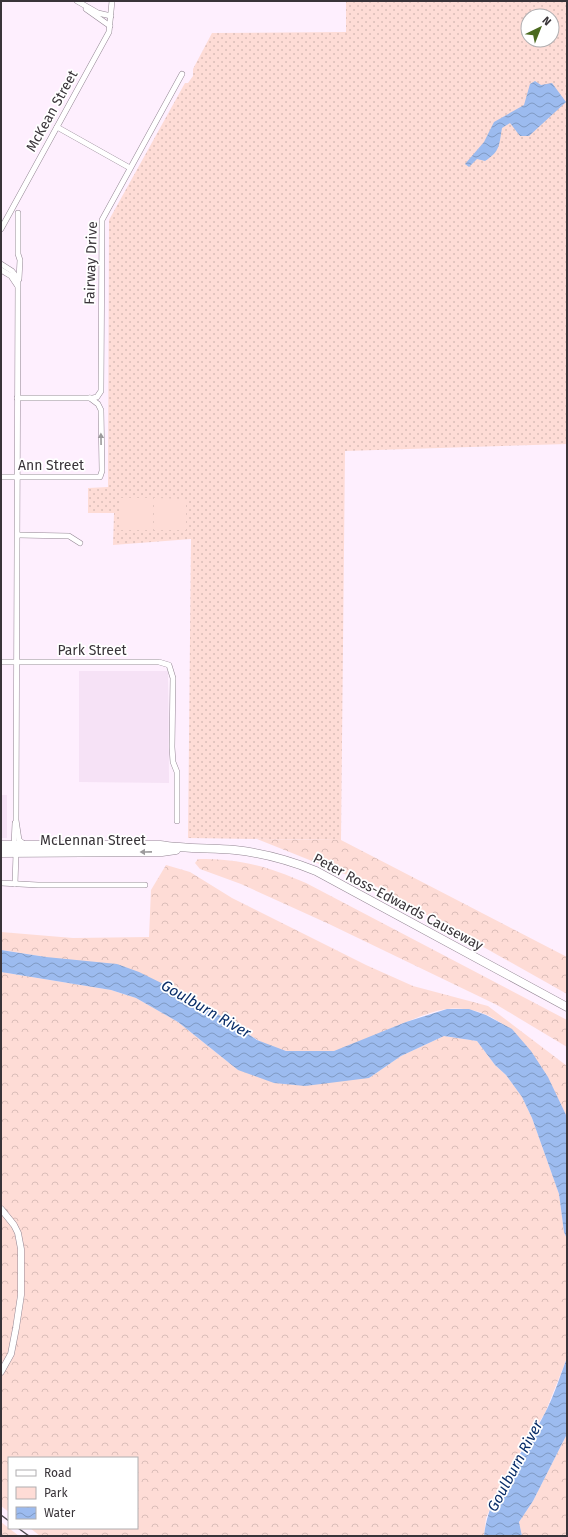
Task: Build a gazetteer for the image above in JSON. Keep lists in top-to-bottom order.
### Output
{
  "streets": {
    "highway": ["McLennan Street", "Peter Ross-Edwards Causeway"],
    "street": [
      "McKean Street",
      "Fairway Drive",
      "Ann Street",
      "Park Street"
    ]
  },
  "crossings": [
    ["Fairway Drive", "Ann Street"],
    ["McLennan Street", "Peter Ross-Edwards Causeway"]
  ],
  "water": ["Goulburn River"],
  "legend": ["Road", "Park", "Water"],
  "north": "top right"
}
